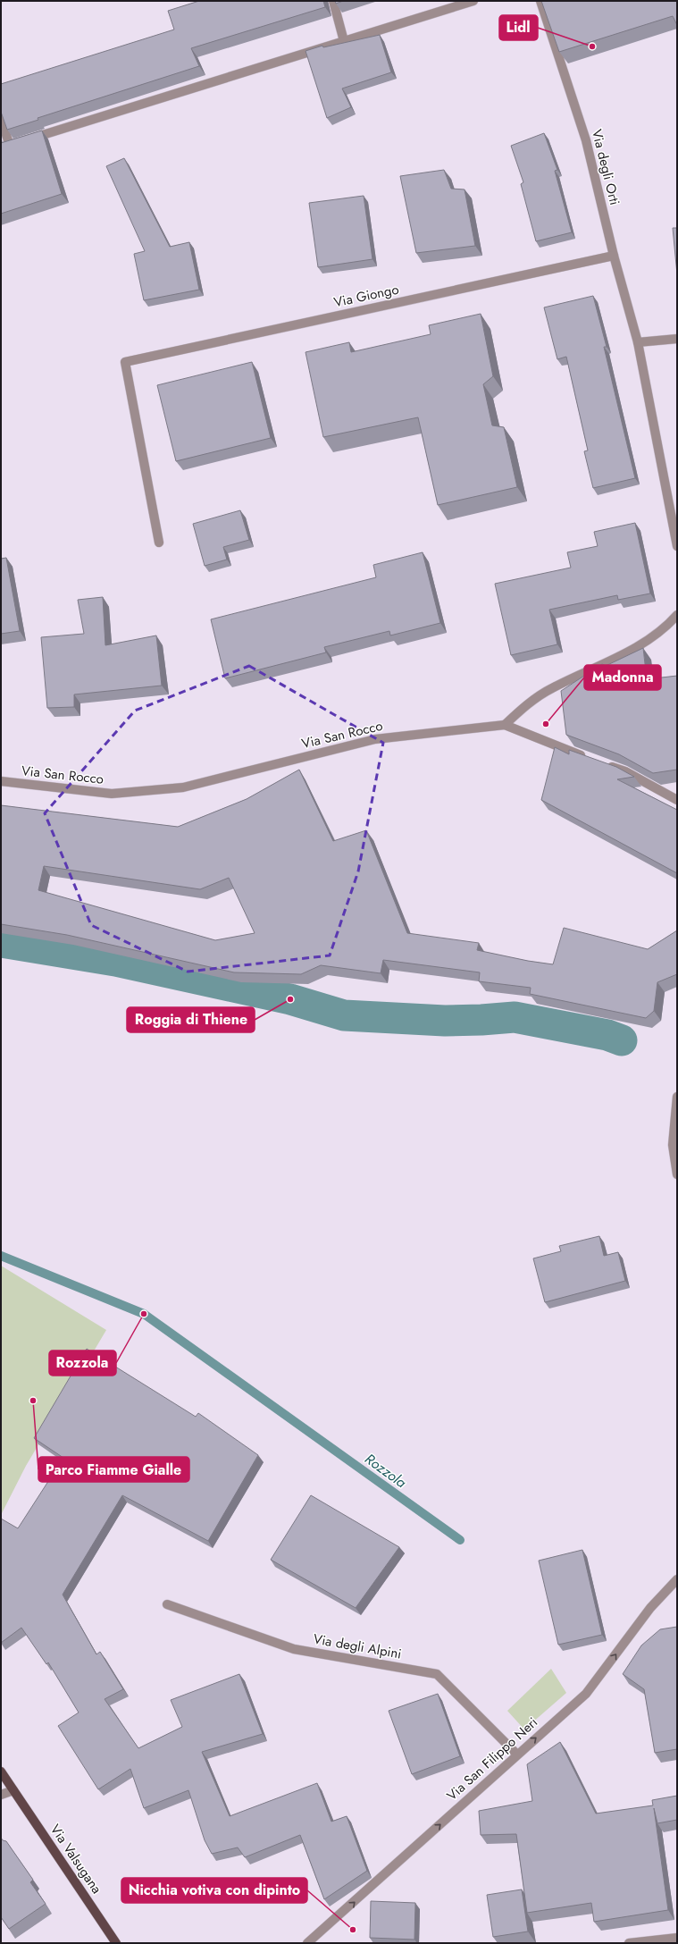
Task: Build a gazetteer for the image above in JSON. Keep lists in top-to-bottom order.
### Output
{
  "streets": {
    "main road": ["Via Valsugana"],
    "street": [
      "Via degli Orti",
      "Via Giongo",
      "Via San Rocco",
      "Via degli Alpini",
      "Via San Filippo Neri"
    ]
  },
  "crossings": [
    ["Via degli Orti", "Via Giongo"],
    ["Via degli Alpini", "Via San Filippo Neri"]
  ],
  "one_way": ["Via San Filippo Neri"],
  "water": ["Rozzola"],
  "places": [
    "Lidl",
    "Madonna",
    "Roggia di Thiene",
    "Rozzola",
    "Parco Fiamme Gialle",
    "Nicchia votiva con dipinto"
  ]
}
